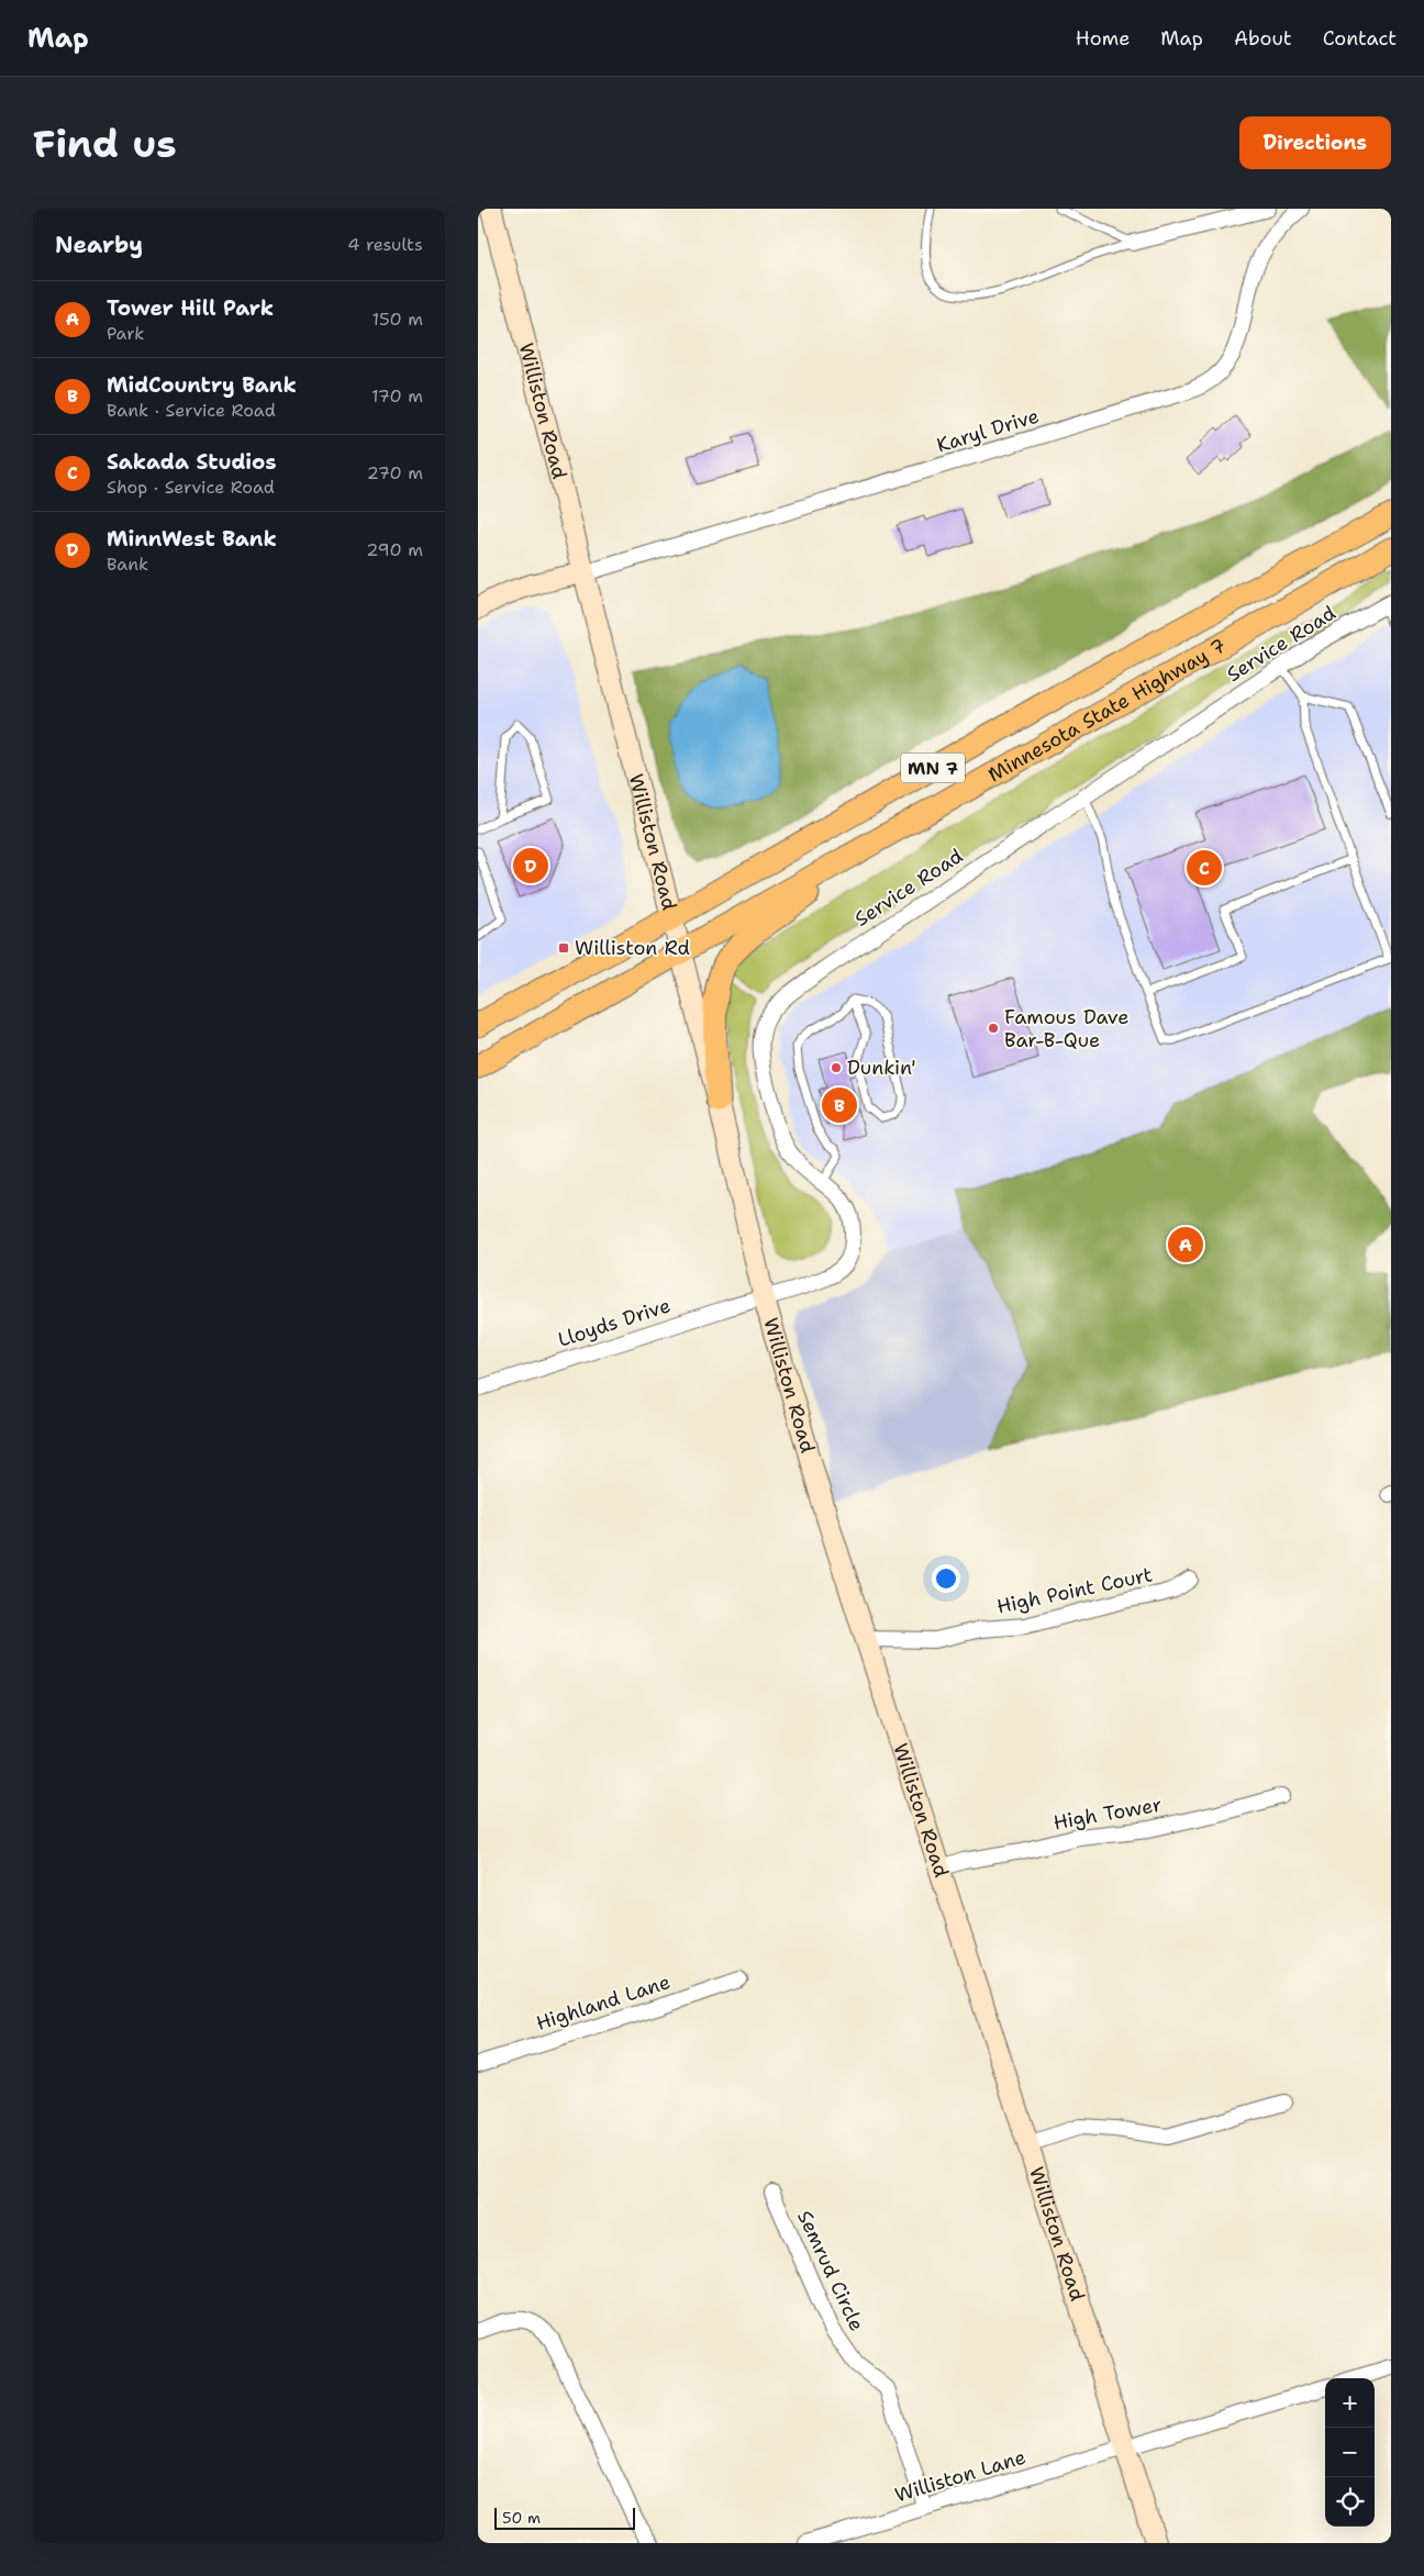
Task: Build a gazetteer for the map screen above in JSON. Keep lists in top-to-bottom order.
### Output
{
  "streets": {
    "main road": ["Williston Road", "Minnesota State Highway 7", "MN 7"],
    "street": [
      "Karyl Drive",
      "Service Road",
      "Lloyds Drive",
      "High Point Court",
      "High Tower",
      "Highland Lane",
      "Semrud Circle",
      "Williston Lane"
    ]
  },
  "crossings": [
    ["Williston Road", "Karyl Drive"],
    ["Williston Road", "Service Road"],
    ["Williston Road", "Minnesota State Highway 7"],
    ["Williston Road", "Lloyds Drive"],
    ["Williston Road", "High Point Court"],
    ["Williston Road", "High Tower"],
    ["Williston Road", "Williston Lane"],
    ["Service Road", "Lloyds Drive"],
    ["Semrud Circle", "Williston Lane"]
  ],
  "places": {
    "transit": ["Williston Rd"],
    "other": ["Famous Dave Bar-B-Que", "Dunkin'"]
  },
  "scale_bar": "50 m",
  "page": {
    "header": "Map",
    "nav": [
      "Home",
      "Map",
      "About",
      "Contact"
    ],
    "buttons": "Directions",
    "title": "Find us",
    "heading": ["Nearby", "4 results"],
    "list": [
      {
        "mark": "A",
        "name": "Tower Hill Park",
        "note": "Park",
        "value": "150 m"
      },
      {
        "mark": "B",
        "name": "MidCountry Bank",
        "note": "Bank · Service Road",
        "value": "170 m"
      },
      {
        "mark": "C",
        "name": "Sakada Studios",
        "note": "Shop · Service Road",
        "value": "270 m"
      },
      {
        "mark": "D",
        "name": "MinnWest Bank",
        "note": "Bank",
        "value": "290 m"
      }
    ],
    "pins": [
      "D",
      "C",
      "B",
      "A"
    ],
    "map_buttons": ["+", "−"],
    "scale": "50 m"
  }
}
